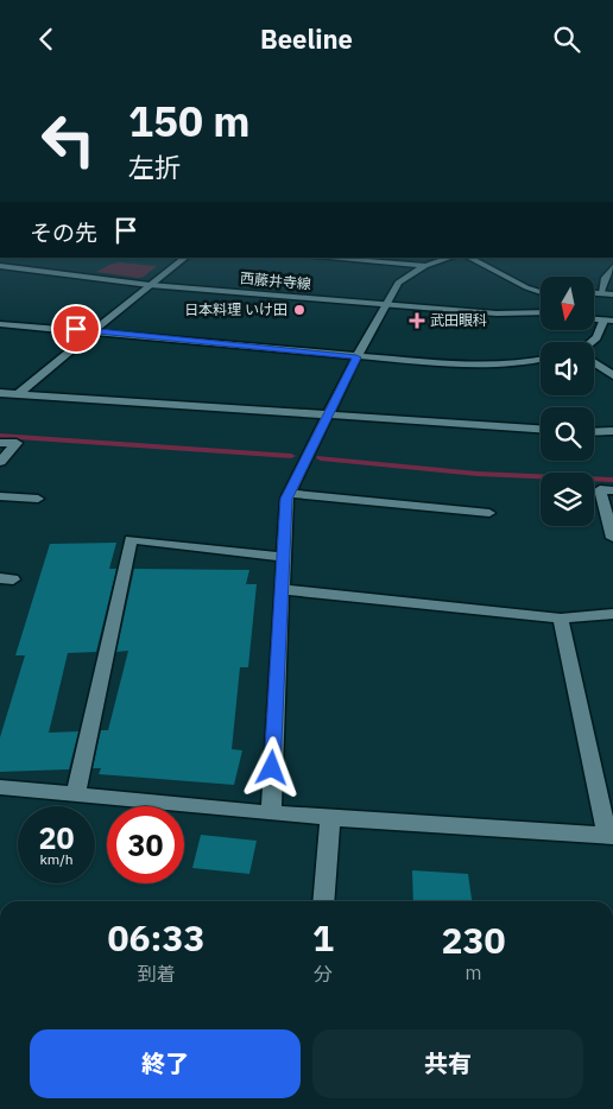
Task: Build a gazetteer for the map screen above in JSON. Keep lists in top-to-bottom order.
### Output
{
  "streets": {
    "street": ["西藤井寺線"]
  },
  "places": {
    "other": ["日本料理 いけ田"],
    "health": ["武田眼科"]
  },
  "north": "bottom",
  "page": {
    "header": "Beeline",
    "turn": ["150 m", "左折"],
    "then": "その先",
    "speed": "20 km/h",
    "limit": "30",
    "eta": [
      "06:33",
      "到着",
      "1",
      "分",
      "230",
      "m"
    ],
    "buttons": ["終了", "共有"]
  }
}
